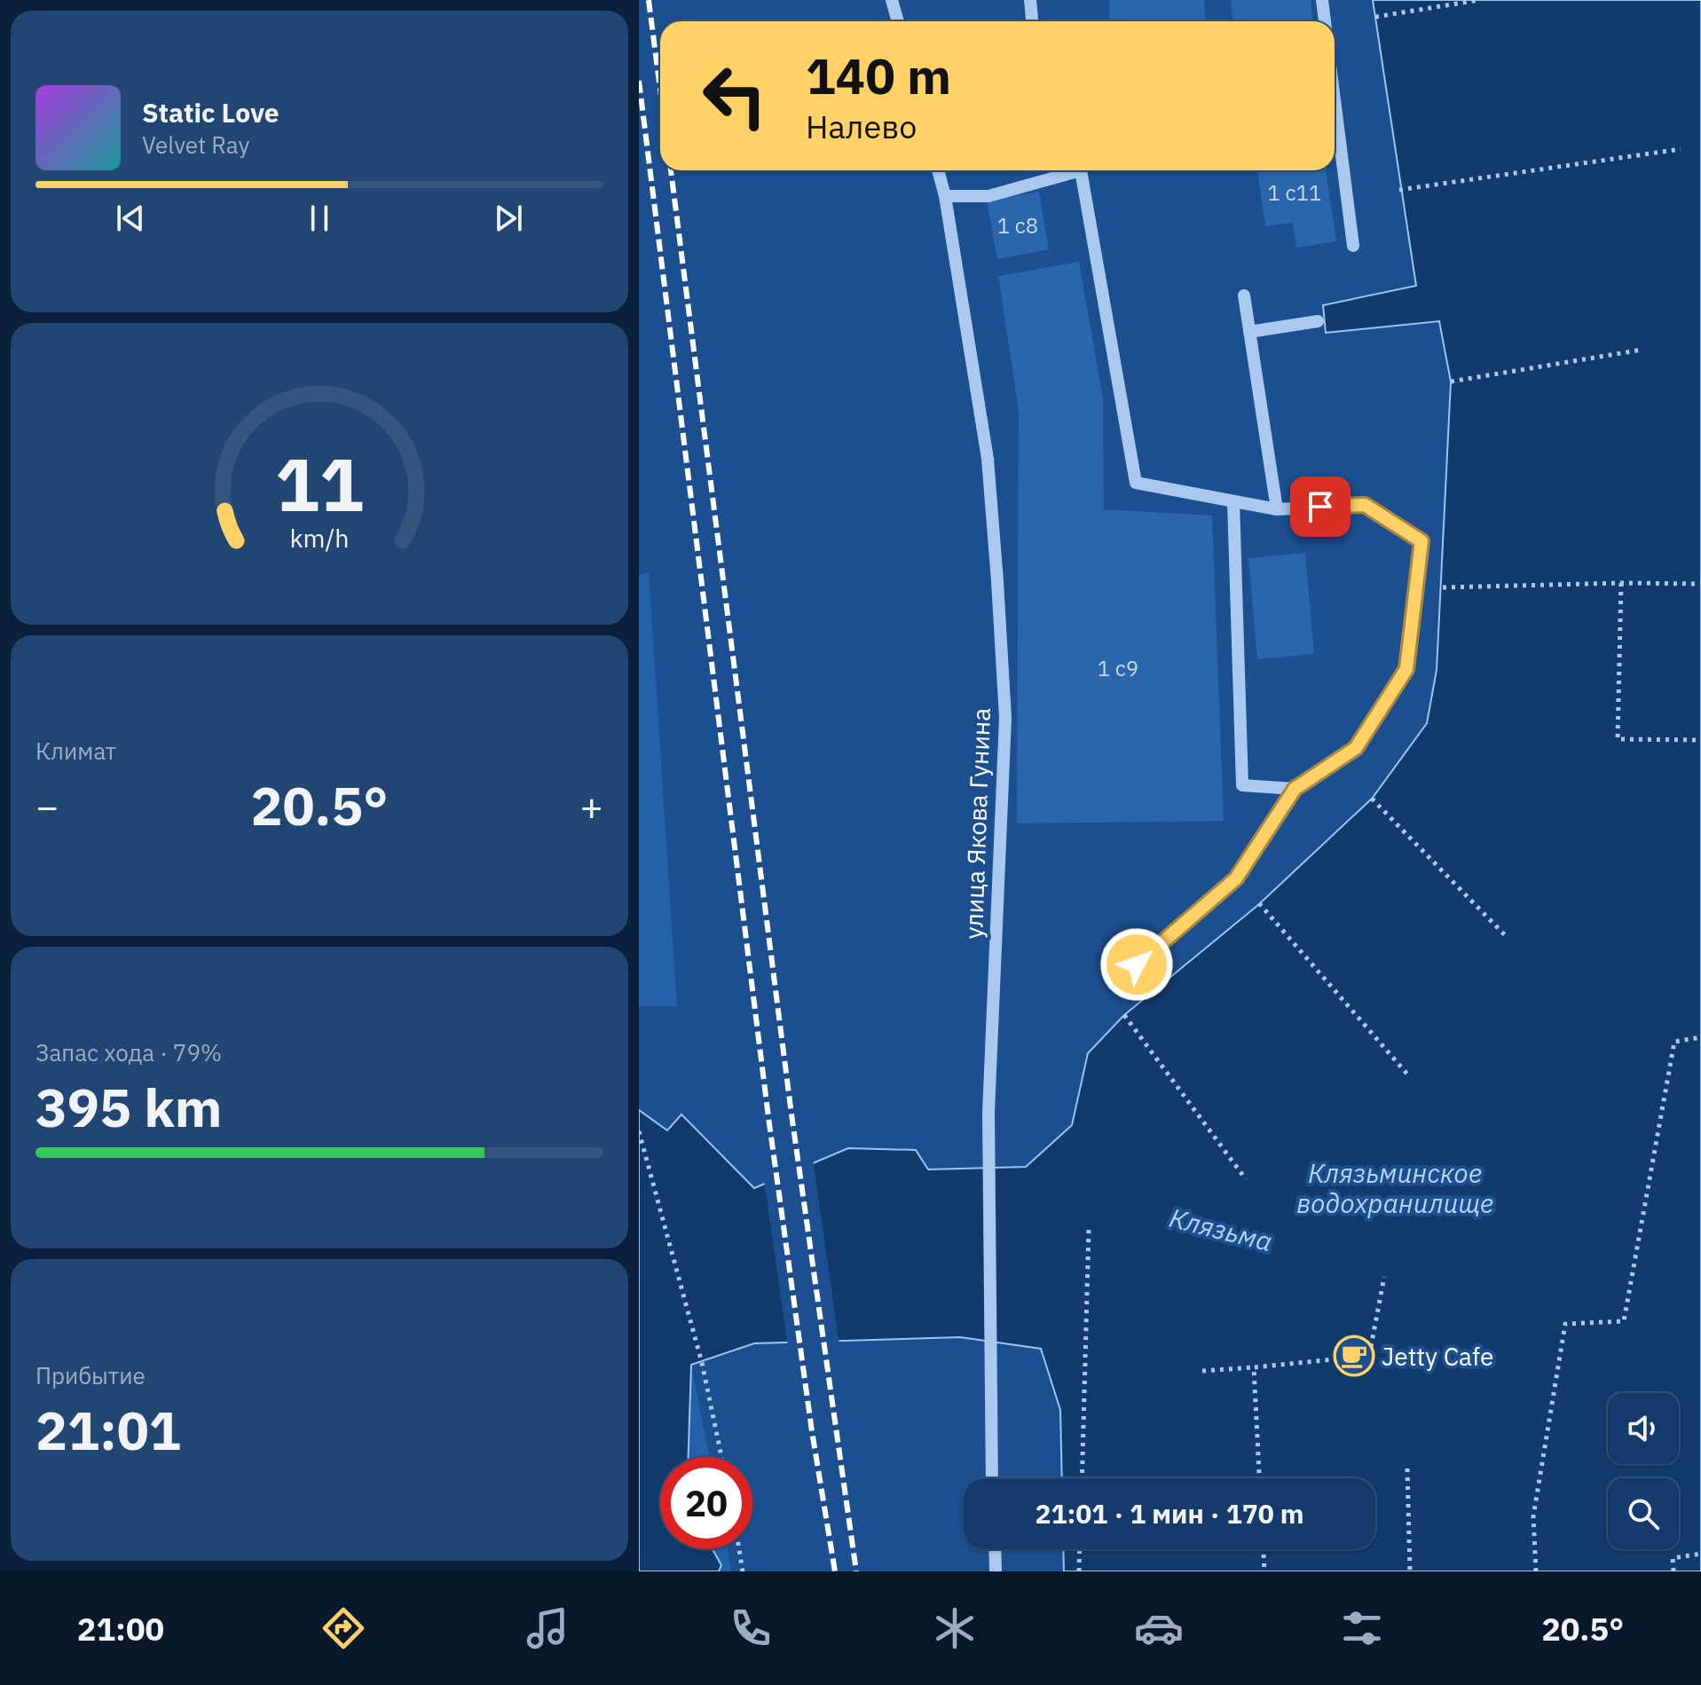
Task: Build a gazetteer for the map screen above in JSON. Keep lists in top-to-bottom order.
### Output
{
  "streets": {
    "street": ["улица Якова Гунина"]
  },
  "water": ["Клязьминское водохранилище", "Клязьма"],
  "places": {
    "cafe": ["Jetty Cafe"]
  },
  "house_numbers": ["1 с11", "1 с8", "1 с9"],
  "page": {
    "turn": ["140 m", "Налево"],
    "song": ["Static Love", "Velvet Ray"],
    "tile": [
      "Климат",
      ["Запас хода · 79%", "395 km"],
      ["Прибытие", "21:01"]
    ],
    "heat": ["−", "20.5°", "+"],
    "limit": "20",
    "trip": "21:01 · 1 мин · 170 m",
    "tabs": ["21:00", "20.5°"],
    "gauge": ["11", "km/h"]
  }
}
